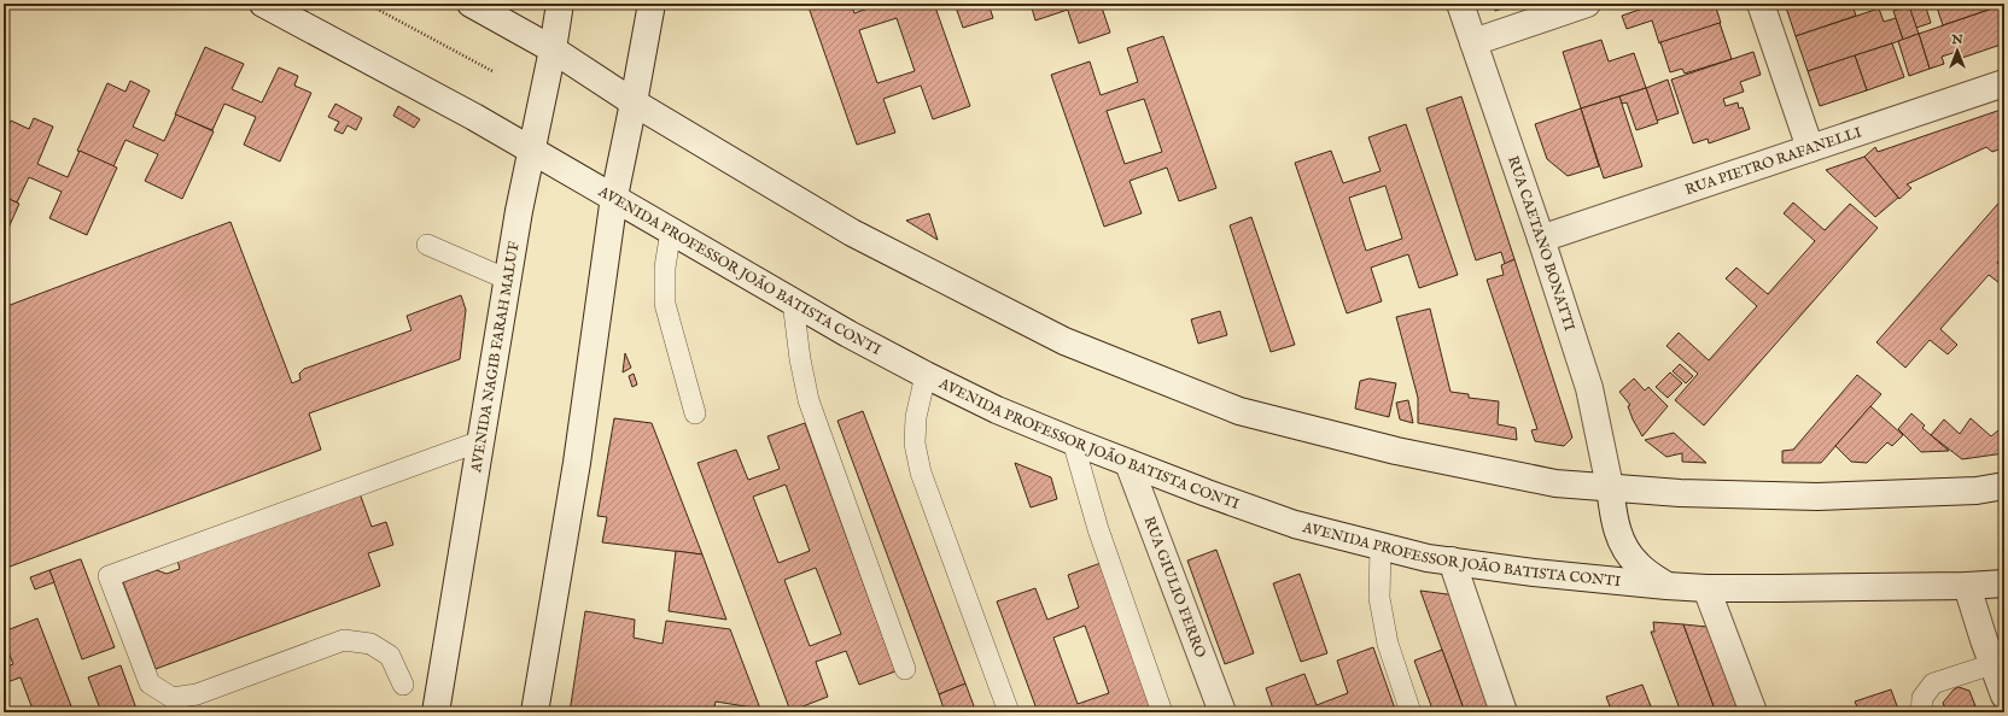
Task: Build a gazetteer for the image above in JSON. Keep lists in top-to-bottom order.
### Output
{
  "streets": {
    "main road": [
      "RUA PIETRO RAFANELLI",
      "RUA CAETANO BONATTI",
      "AVENIDA PROFESSOR JOÃO BATISTA CONTI",
      "AVENIDA NAGIB FARAH MALUF",
      "RUA GIULIO FERRO"
    ]
  },
  "crossings": [
    ["RUA PIETRO RAFANELLI", "RUA CAETANO BONATTI"],
    ["RUA CAETANO BONATTI", "AVENIDA PROFESSOR JOÃO BATISTA CONTI"],
    ["AVENIDA PROFESSOR JOÃO BATISTA CONTI", "AVENIDA NAGIB FARAH MALUF"],
    ["AVENIDA PROFESSOR JOÃO BATISTA CONTI", "RUA GIULIO FERRO"]
  ],
  "north": "top"
}
